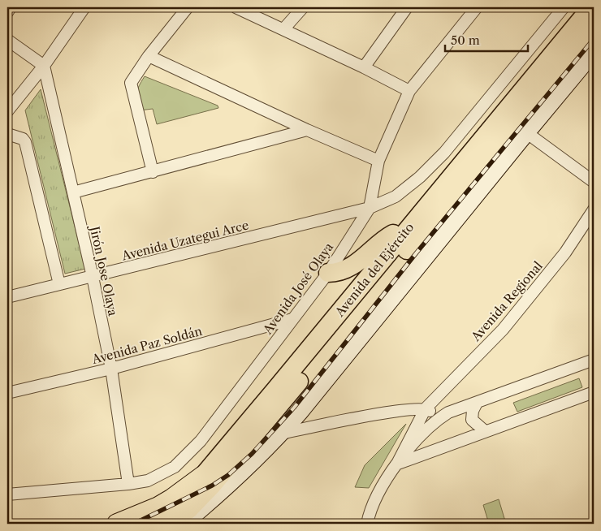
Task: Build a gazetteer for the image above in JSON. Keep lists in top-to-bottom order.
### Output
{
  "streets": {
    "main road": ["Avenida del Ejército"],
    "street": [
      "Avenida Uzategui Arce",
      "Jirón Jose Olaya",
      "Avenida José Olaya",
      "Avenida Regional",
      "Avenida Paz Soldán"
    ]
  },
  "crossings": [
    ["Avenida Uzategui Arce", "Jirón Jose Olaya"],
    ["Avenida Uzategui Arce", "Avenida José Olaya"],
    ["Jirón Jose Olaya", "Avenida José Olaya"],
    ["Jirón Jose Olaya", "Avenida Paz Soldán"],
    ["Avenida José Olaya", "Avenida Paz Soldán"]
  ],
  "scale_bar": "50 m"
}
